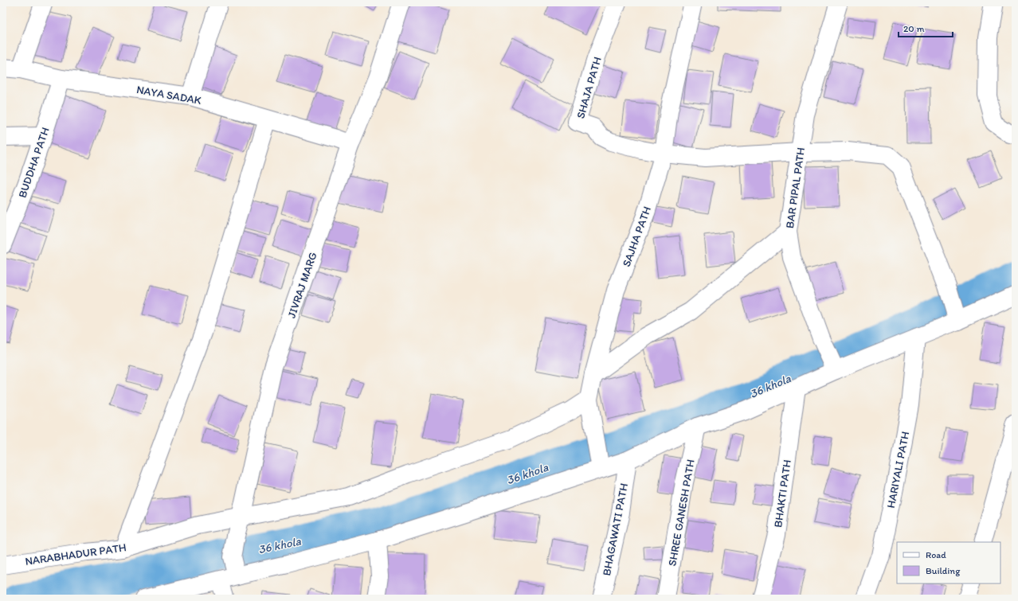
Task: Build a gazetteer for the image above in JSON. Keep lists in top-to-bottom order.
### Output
{
  "streets": {
    "street": [
      "SHAJA PATH",
      "NAYA SADAK",
      "BUDDHA PATH",
      "BAR PIPAL PATH",
      "SAJHA PATH",
      "JIVRAJ MARG",
      "HARIYALI PATH",
      "BHAKTI PATH",
      "SHREE GANESH PATH",
      "BHAGAWATI PATH",
      "NARABHADUR PATH"
    ]
  },
  "crossings": [
    ["SHAJA PATH", "SAJHA PATH"],
    ["NAYA SADAK", "BUDDHA PATH"],
    ["NAYA SADAK", "JIVRAJ MARG"],
    ["SAJHA PATH", "NARABHADUR PATH"],
    ["JIVRAJ MARG", "NARABHADUR PATH"]
  ],
  "water": ["36 khola"],
  "legend": ["Road", "Building"],
  "scale_bar": "20 m"
}
